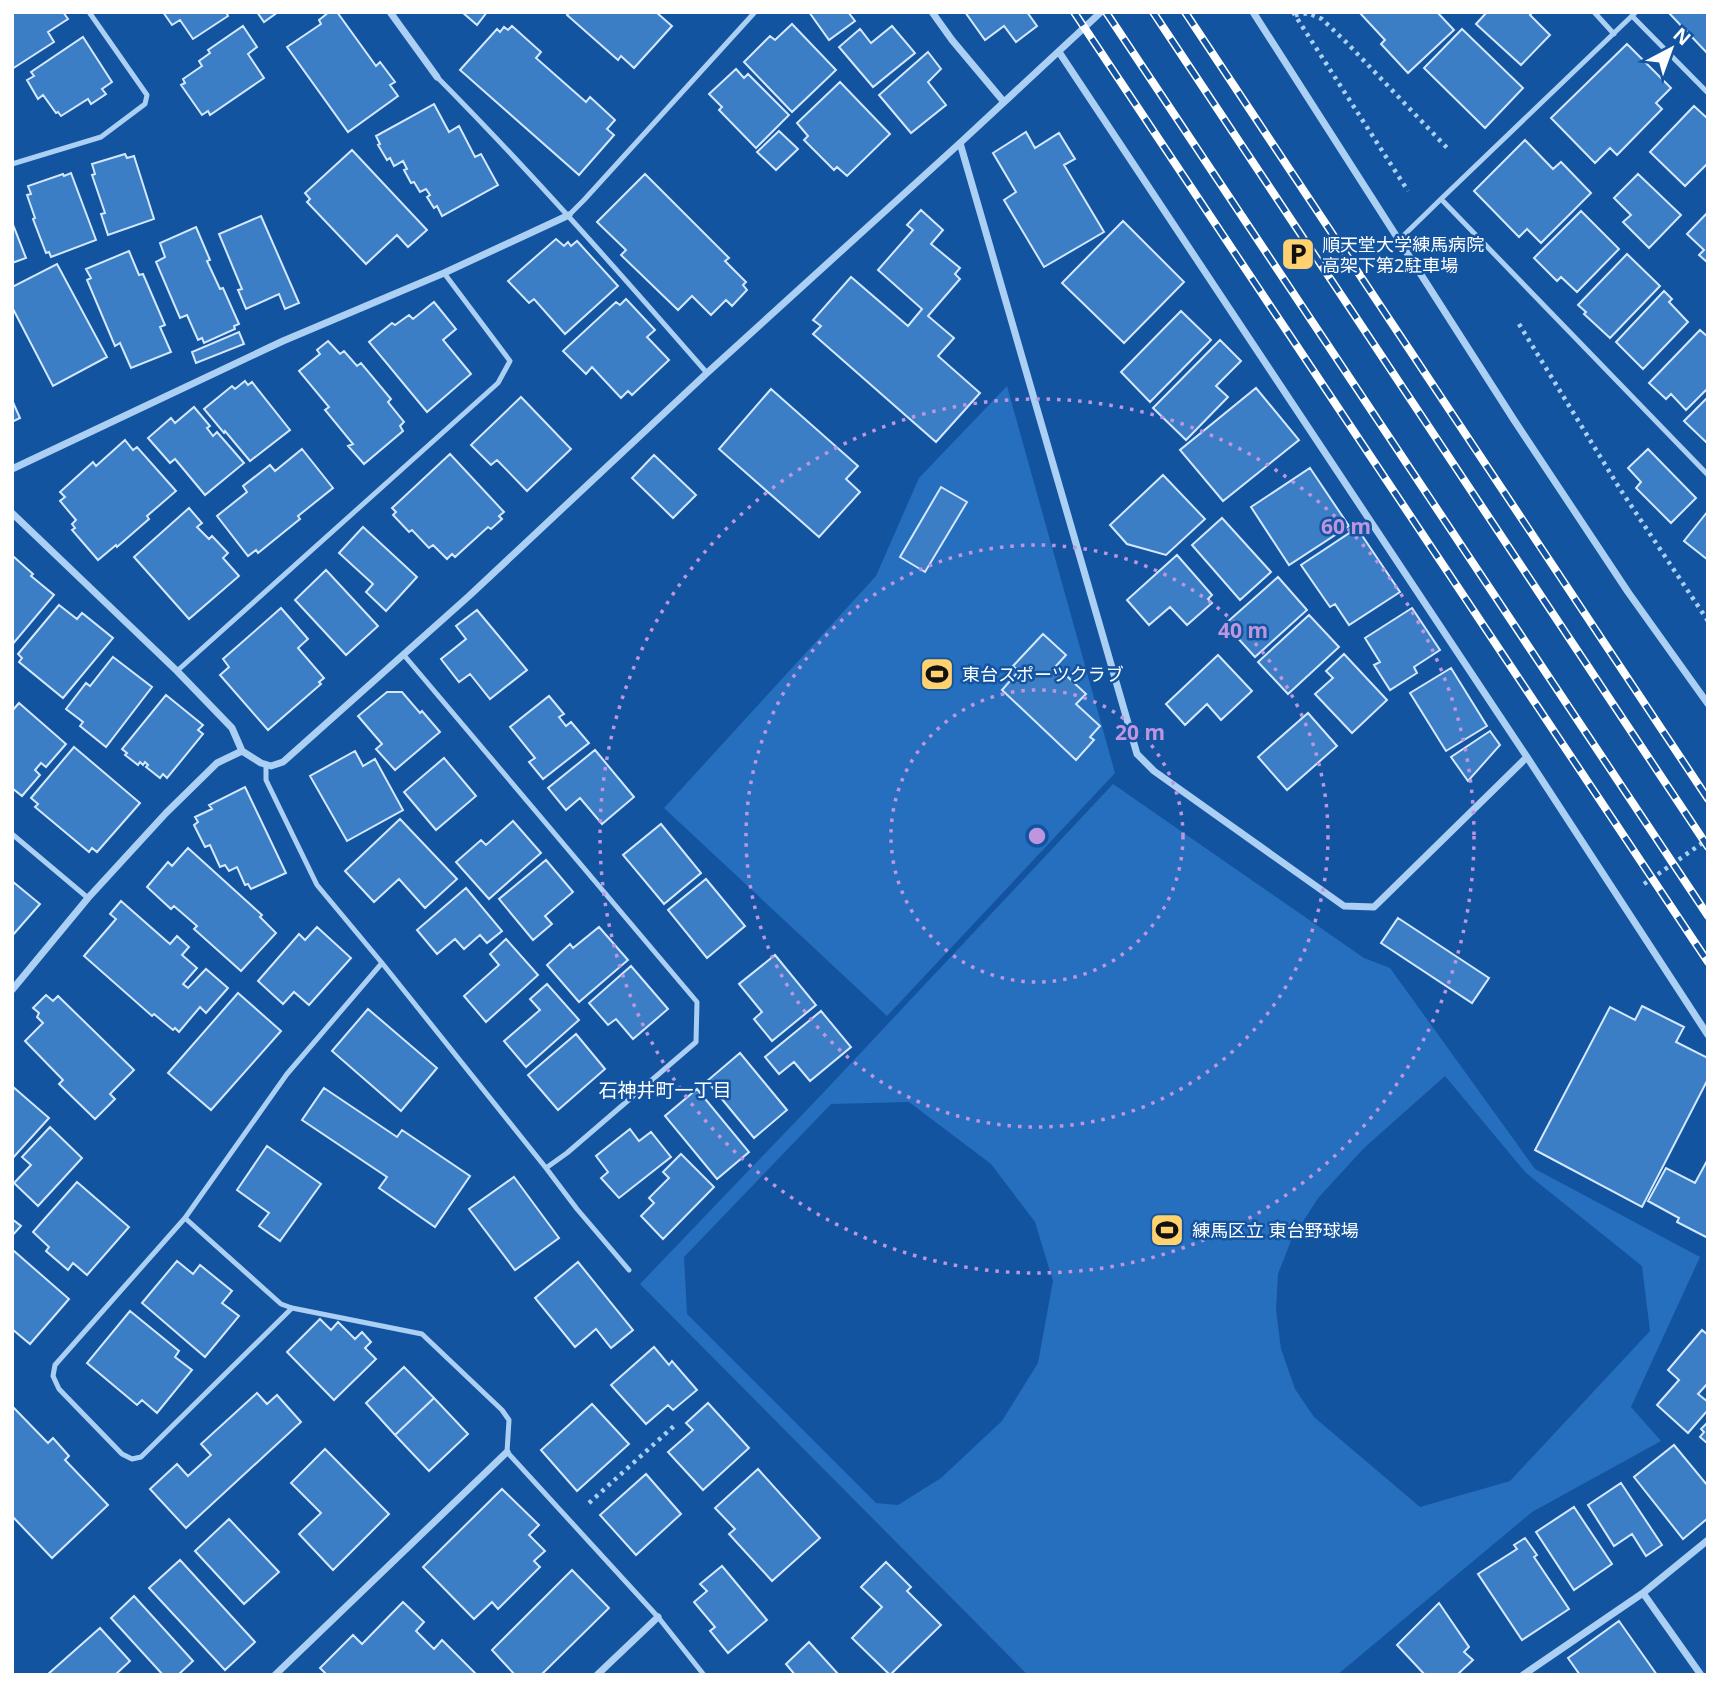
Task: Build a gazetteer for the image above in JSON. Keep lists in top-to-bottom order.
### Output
{
  "districts": ["石神井町一丁目"],
  "places": {
    "parking": ["順天堂大学練馬病院 高架下第2駐車場"],
    "sports": ["東台スポーツクラブ", "練馬区立 東台野球場"]
  },
  "north": "top right",
  "rings": ["60 m", "40 m", "20 m"]
}
